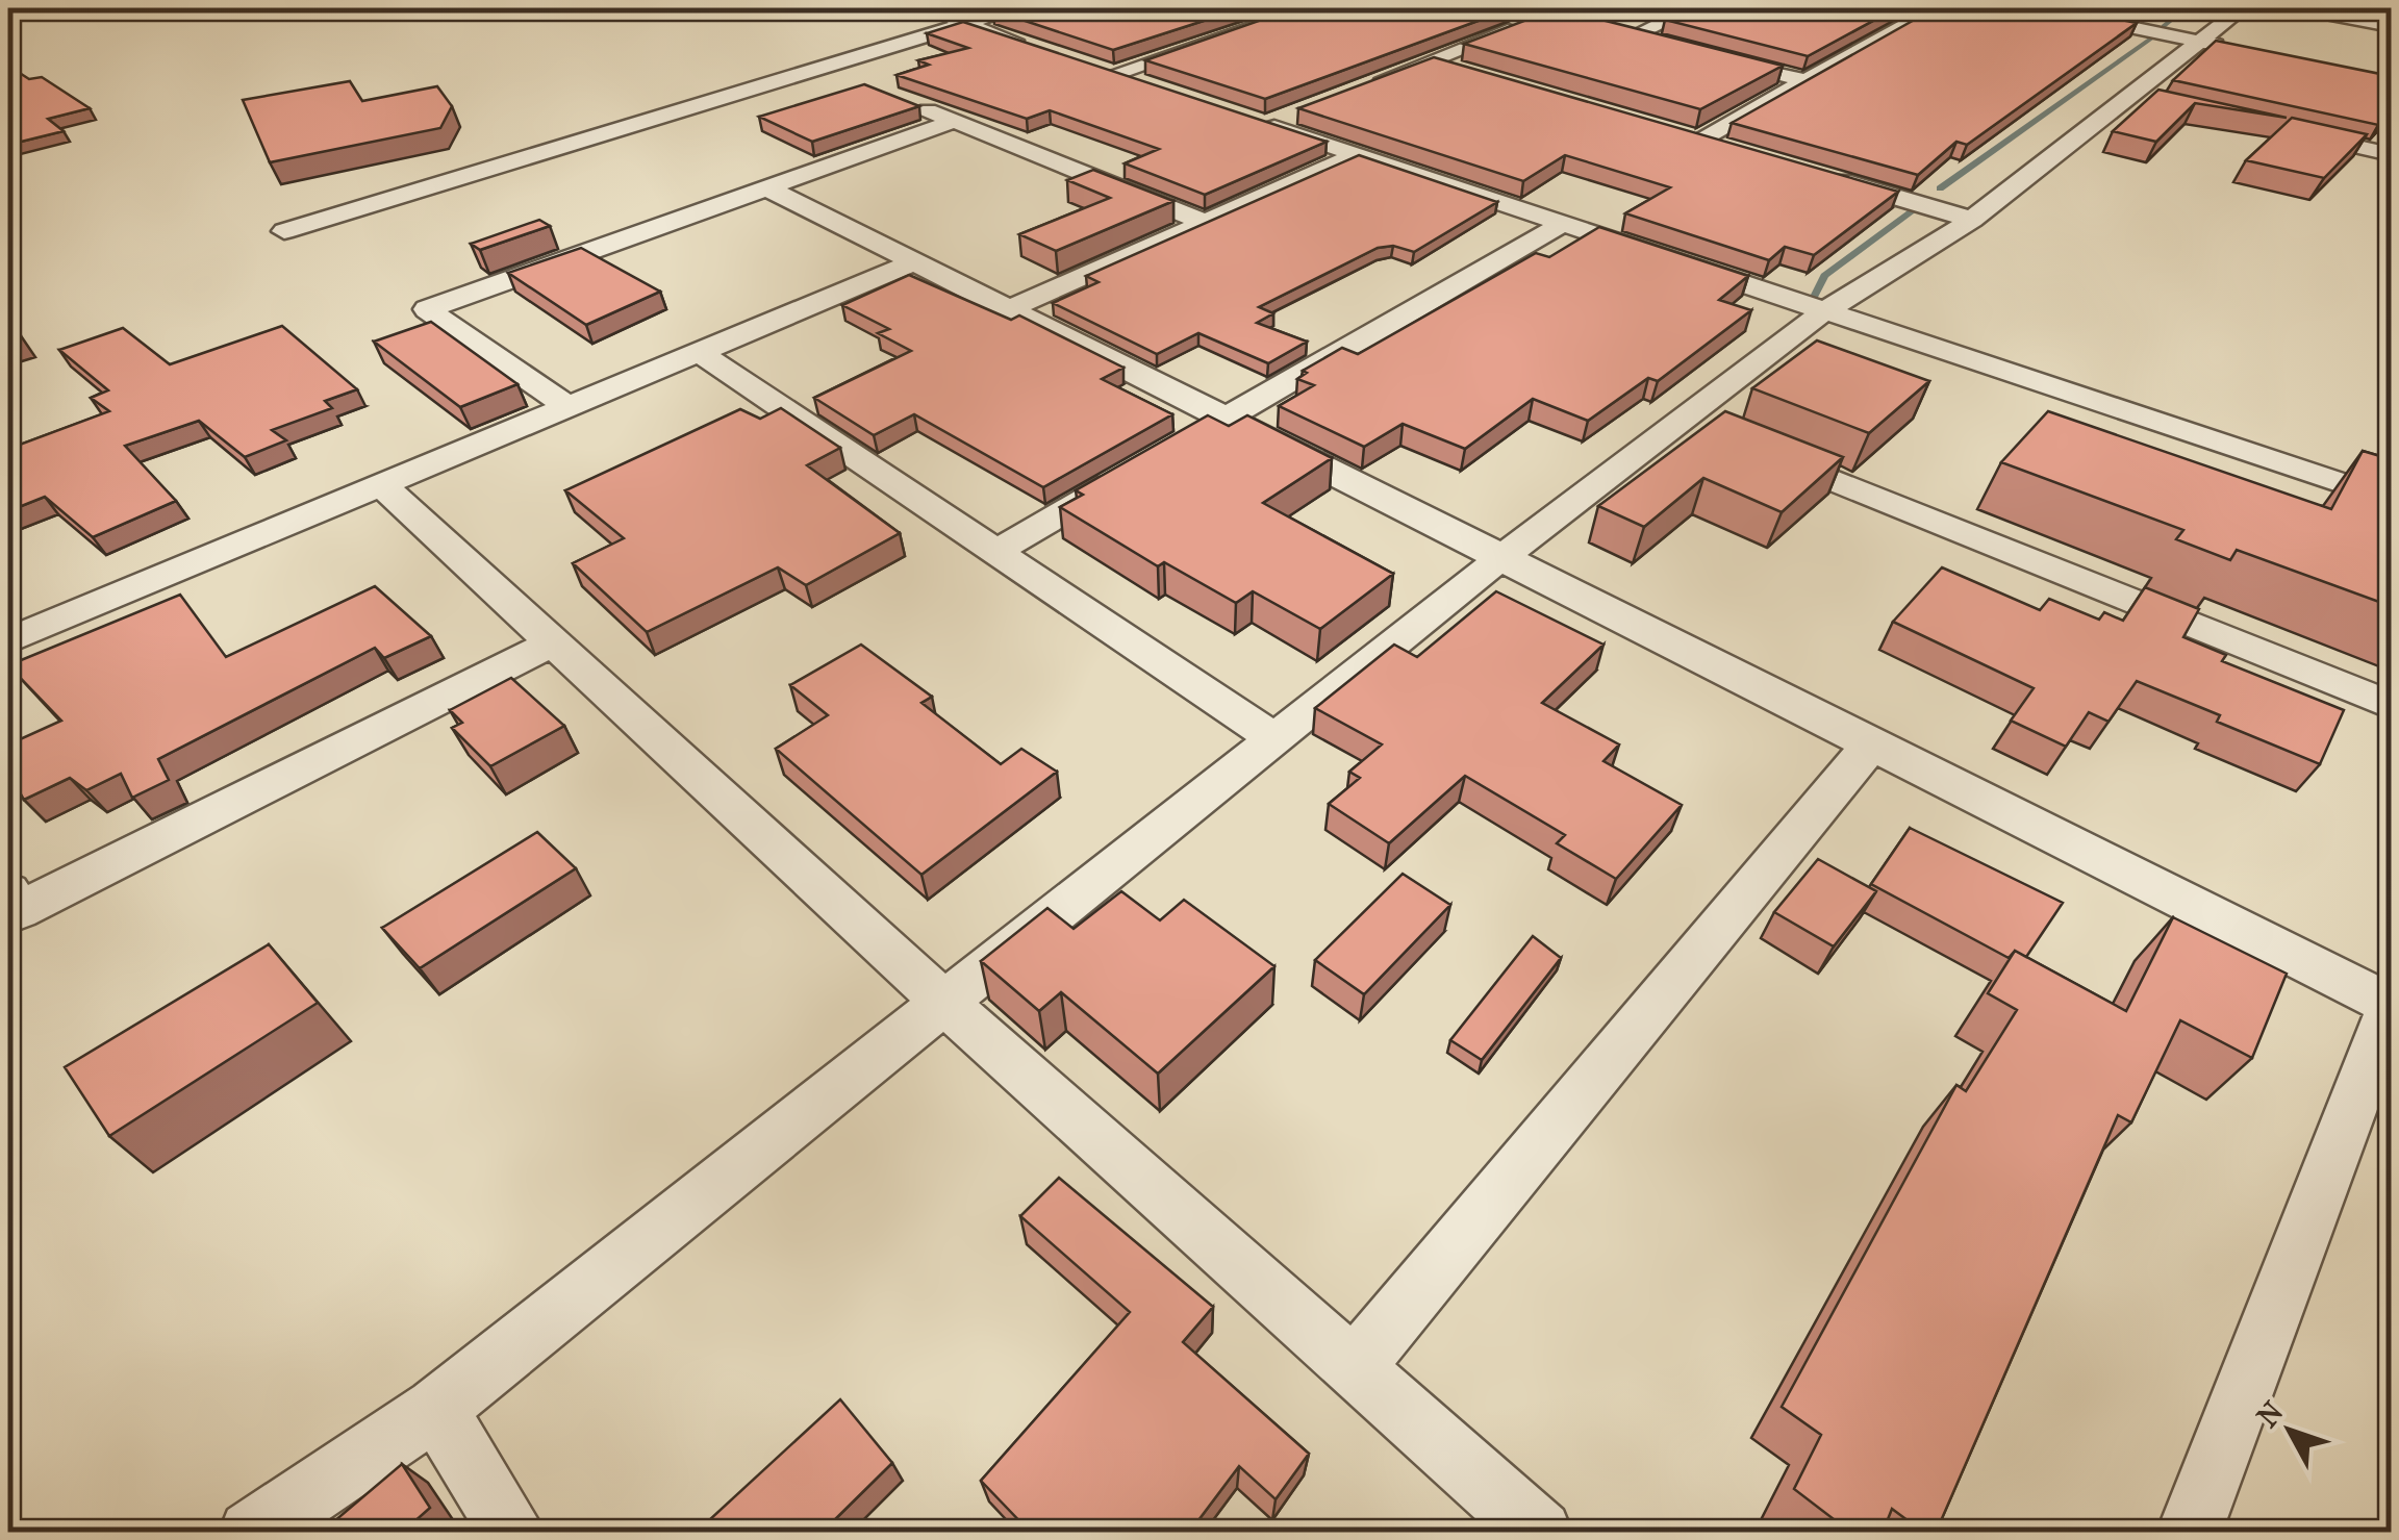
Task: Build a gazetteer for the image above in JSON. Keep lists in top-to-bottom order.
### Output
{
  "north": "top left"
}
